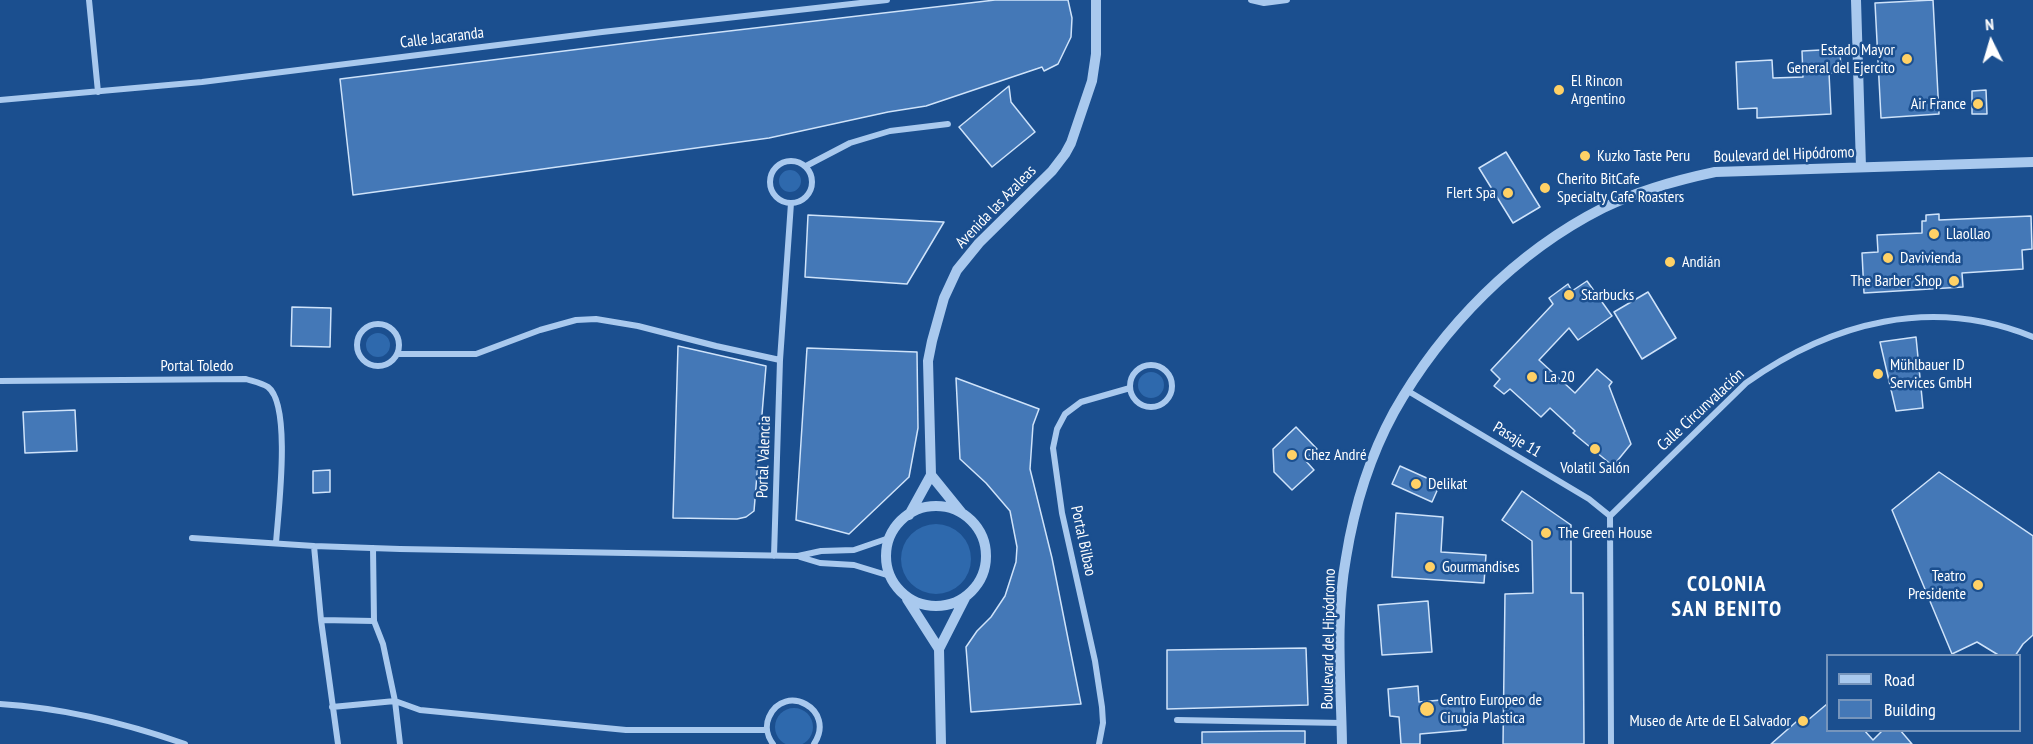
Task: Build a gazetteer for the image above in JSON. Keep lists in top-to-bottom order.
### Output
{
  "streets": {
    "street": [
      "Calle Jacaranda",
      "Boulevard del Hipódromo",
      "Avenida las Azaleas",
      "Portal Toledo",
      "Calle Circunvalación",
      "Pasaje 11",
      "Portal Valencia",
      "Portal Bilbao"
    ]
  },
  "crossings": [
    ["Boulevard del Hipódromo", "Pasaje 11"],
    ["Calle Circunvalación", "Pasaje 11"]
  ],
  "districts": ["COLONIA SAN BENITO"],
  "places": [
    "Estado Mayor General del Ejercito",
    "El Rincon Argentino",
    "Air France",
    "Kuzko Taste Peru",
    "Cherito BitCafe Specialty Cafe Roasters",
    "Flert Spa",
    "Llaollao",
    "Davivienda",
    "Andián",
    "The Barber Shop",
    "Starbucks",
    "Mühlbauer ID Services GmbH",
    "La 20",
    "Volatil Salón",
    "Chez André",
    "Delikat",
    "The Green House",
    "Gourmandises",
    "Teatro Presidente",
    "Centro Europeo de Cirugia Plastica",
    "Museo de Arte de El Salvador"
  ],
  "legend": ["Road", "Building"],
  "north": "top"
}
